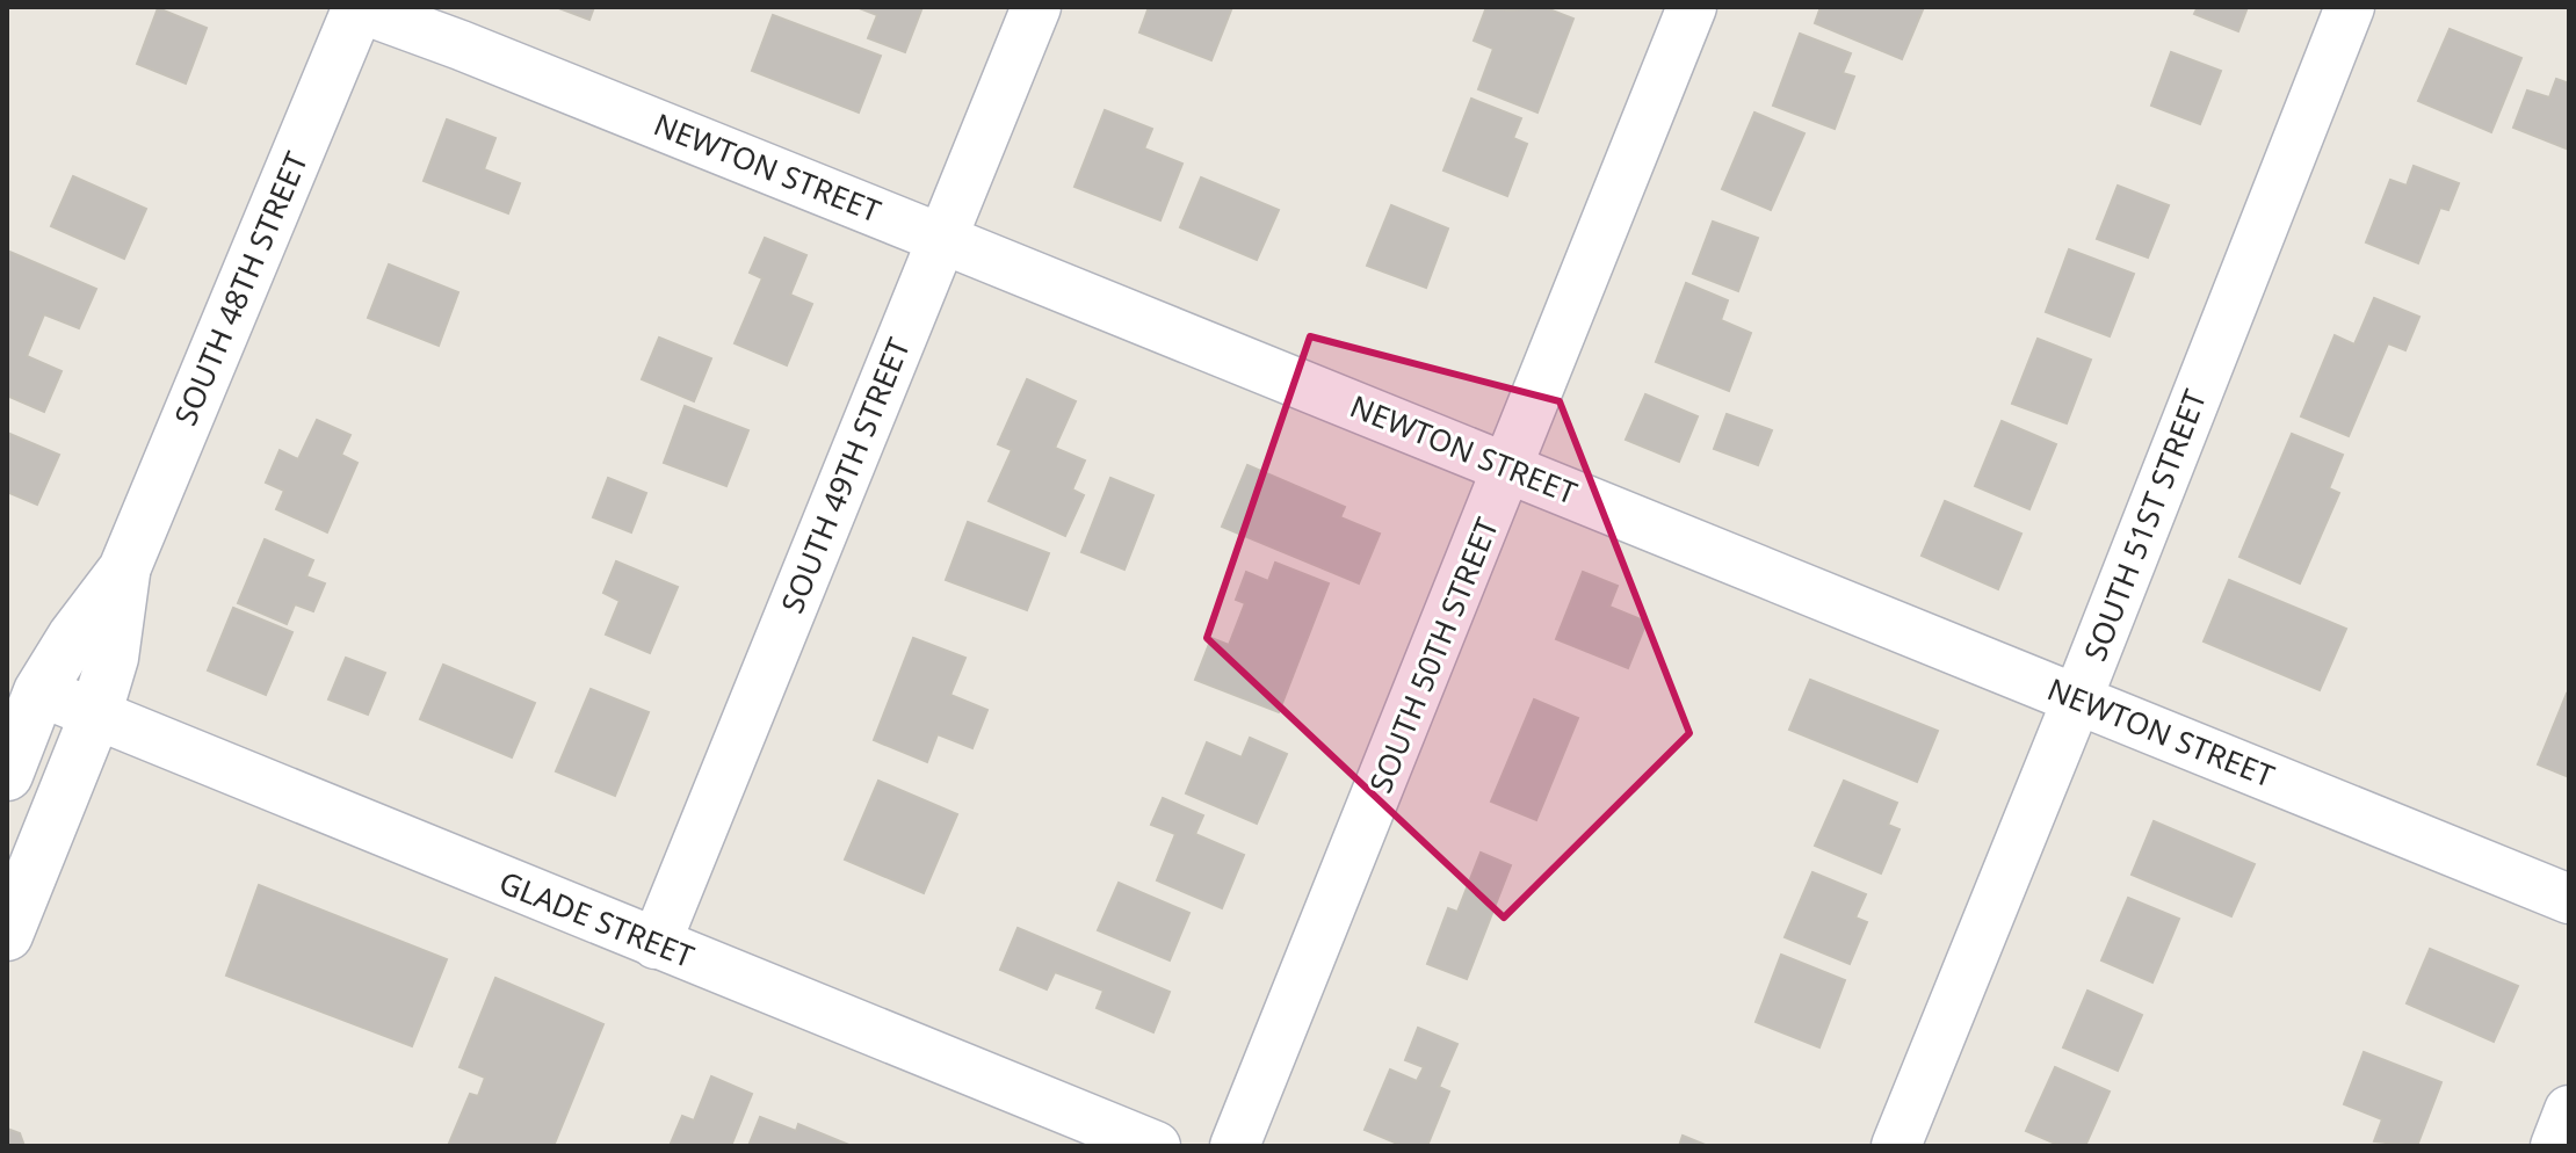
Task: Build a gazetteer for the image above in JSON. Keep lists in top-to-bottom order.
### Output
{
  "streets": {
    "main road": ["SOUTH 48TH STREET"],
    "street": [
      "NEWTON STREET",
      "SOUTH 49TH STREET",
      "SOUTH 51ST STREET",
      "SOUTH 50TH STREET",
      "GLADE STREET"
    ]
  },
  "crossings": [
    ["NEWTON STREET", "SOUTH 48TH STREET"],
    ["NEWTON STREET", "SOUTH 49TH STREET"],
    ["NEWTON STREET", "SOUTH 51ST STREET"],
    ["NEWTON STREET", "SOUTH 50TH STREET"],
    ["SOUTH 48TH STREET", "GLADE STREET"],
    ["SOUTH 49TH STREET", "GLADE STREET"]
  ]
}
